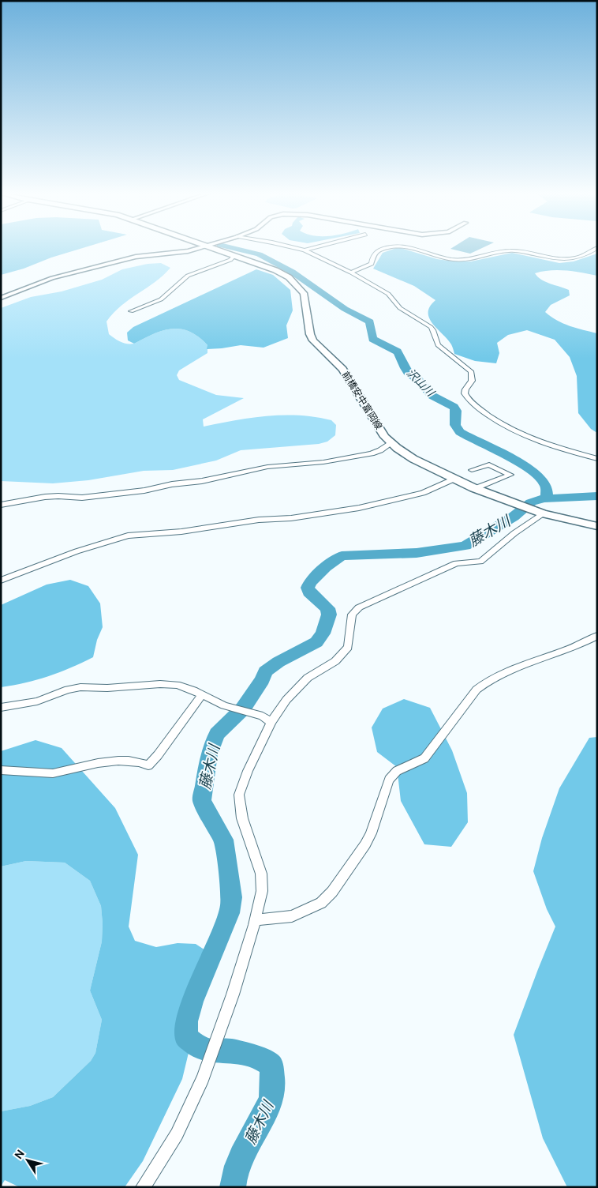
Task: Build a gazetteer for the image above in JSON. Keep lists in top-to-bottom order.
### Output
{
  "streets": {
    "main road": ["前橋安中富岡線"]
  },
  "water": ["沢山川", "藤木川"],
  "north": "top left"
}
